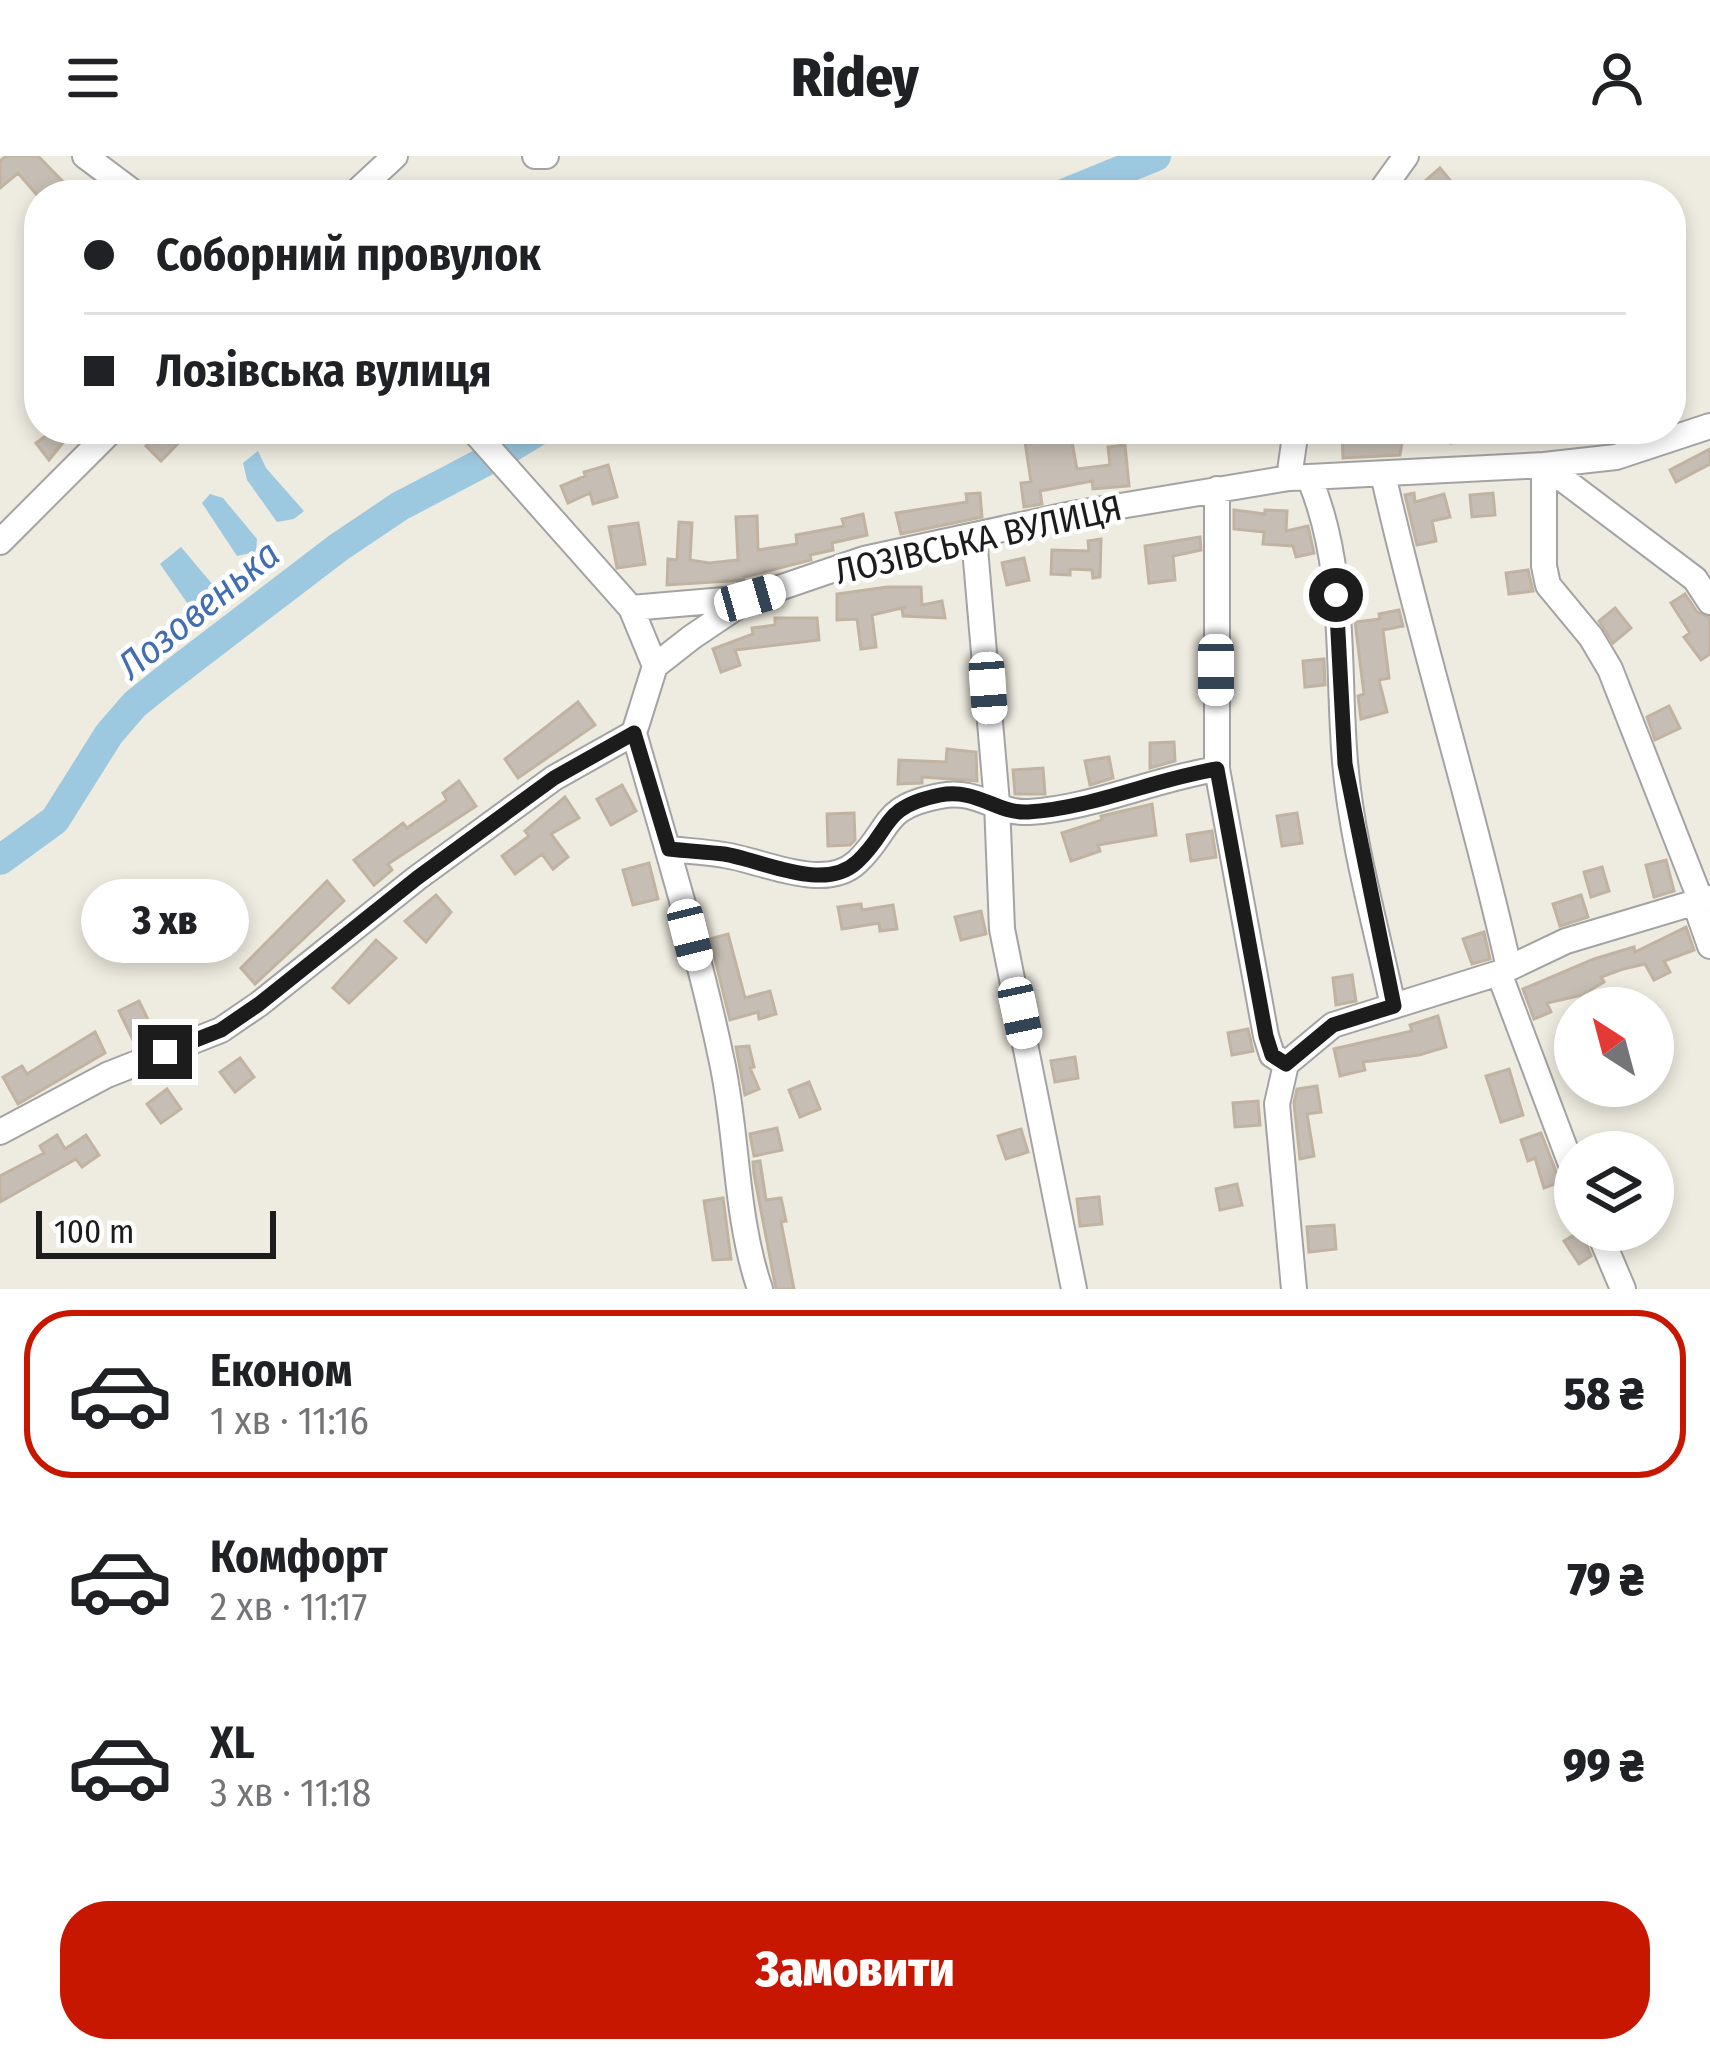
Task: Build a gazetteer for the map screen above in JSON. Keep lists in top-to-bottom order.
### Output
{
  "streets": {
    "street": ["ЛОЗІВСЬКА ВУЛИЦЯ"]
  },
  "water": ["Лозовенька"],
  "scale_bar": "100 m",
  "north": "top left",
  "page": {
    "header": "Ridey",
    "banner": ["Соборний провулок", "Лозівська вулиця"],
    "bubble": "3 хв",
    "scale": "100 m",
    "list": [
      {
        "name": "Економ",
        "note": "1 хв · 11:16",
        "value": "58 ₴"
      },
      {
        "name": "Комфорт",
        "note": "2 хв · 11:17",
        "value": "79 ₴"
      },
      {
        "name": "XL",
        "note": "3 хв · 11:18",
        "value": "99 ₴"
      }
    ],
    "buttons": "Замовити"
  }
}
